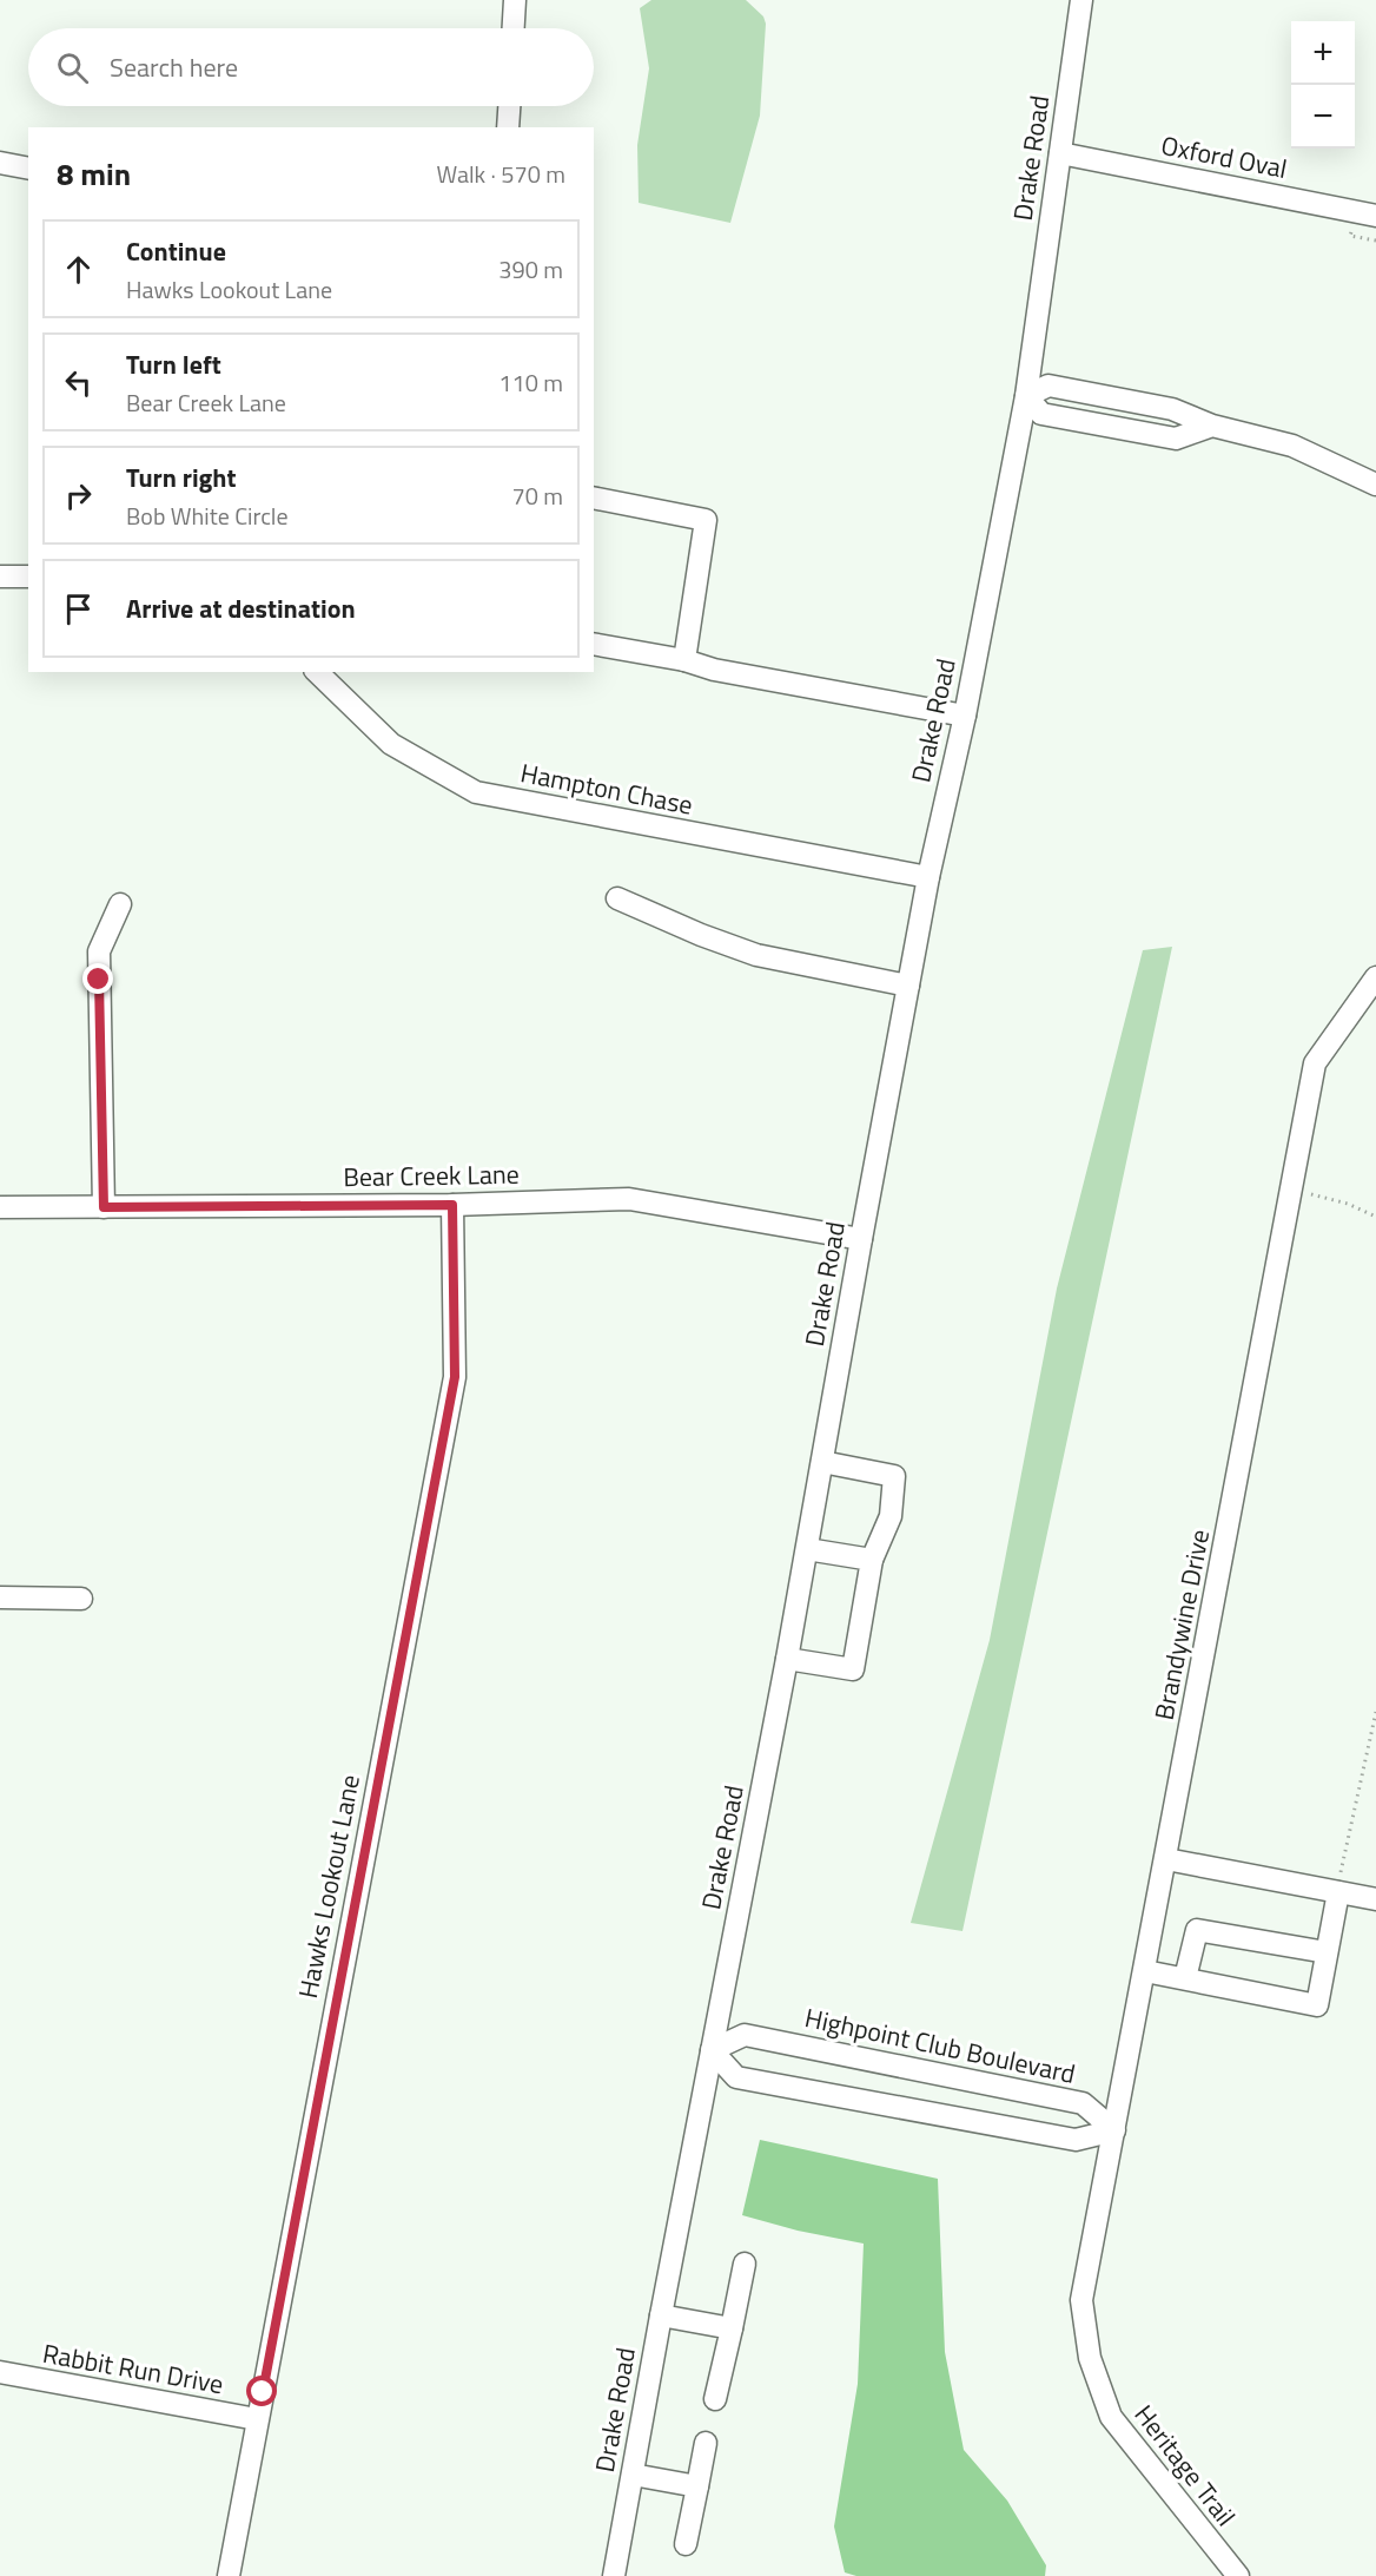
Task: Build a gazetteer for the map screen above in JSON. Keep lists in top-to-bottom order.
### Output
{
  "streets": {
    "street": [
      "Oxford Oval",
      "Drake Road",
      "Hampton Chase",
      "Bear Creek Lane",
      "Brandywine Drive",
      "Hawks Lookout Lane",
      "Highpoint Club Boulevard",
      "Rabbit Run Drive",
      "Heritage Trail"
    ]
  },
  "crossings": [
    ["Oxford Oval", "Drake Road"],
    ["Drake Road", "Hampton Chase"],
    ["Drake Road", "Bear Creek Lane"],
    ["Drake Road", "Highpoint Club Boulevard"],
    ["Bear Creek Lane", "Hawks Lookout Lane"],
    ["Brandywine Drive", "Highpoint Club Boulevard"],
    ["Brandywine Drive", "Heritage Trail"],
    ["Hawks Lookout Lane", "Rabbit Run Drive"]
  ],
  "page": {
    "map_buttons": ["+", "−"],
    "search": "Search here",
    "heading": ["8 min", "Walk · 570 m"],
    "list": [
      ["Continue", "Hawks Lookout Lane", "390 m"],
      ["Turn left", "Bear Creek Lane", "110 m"],
      ["Turn right", "Bob White Circle", "70 m"],
      "Arrive at destination"
    ]
  }
}
